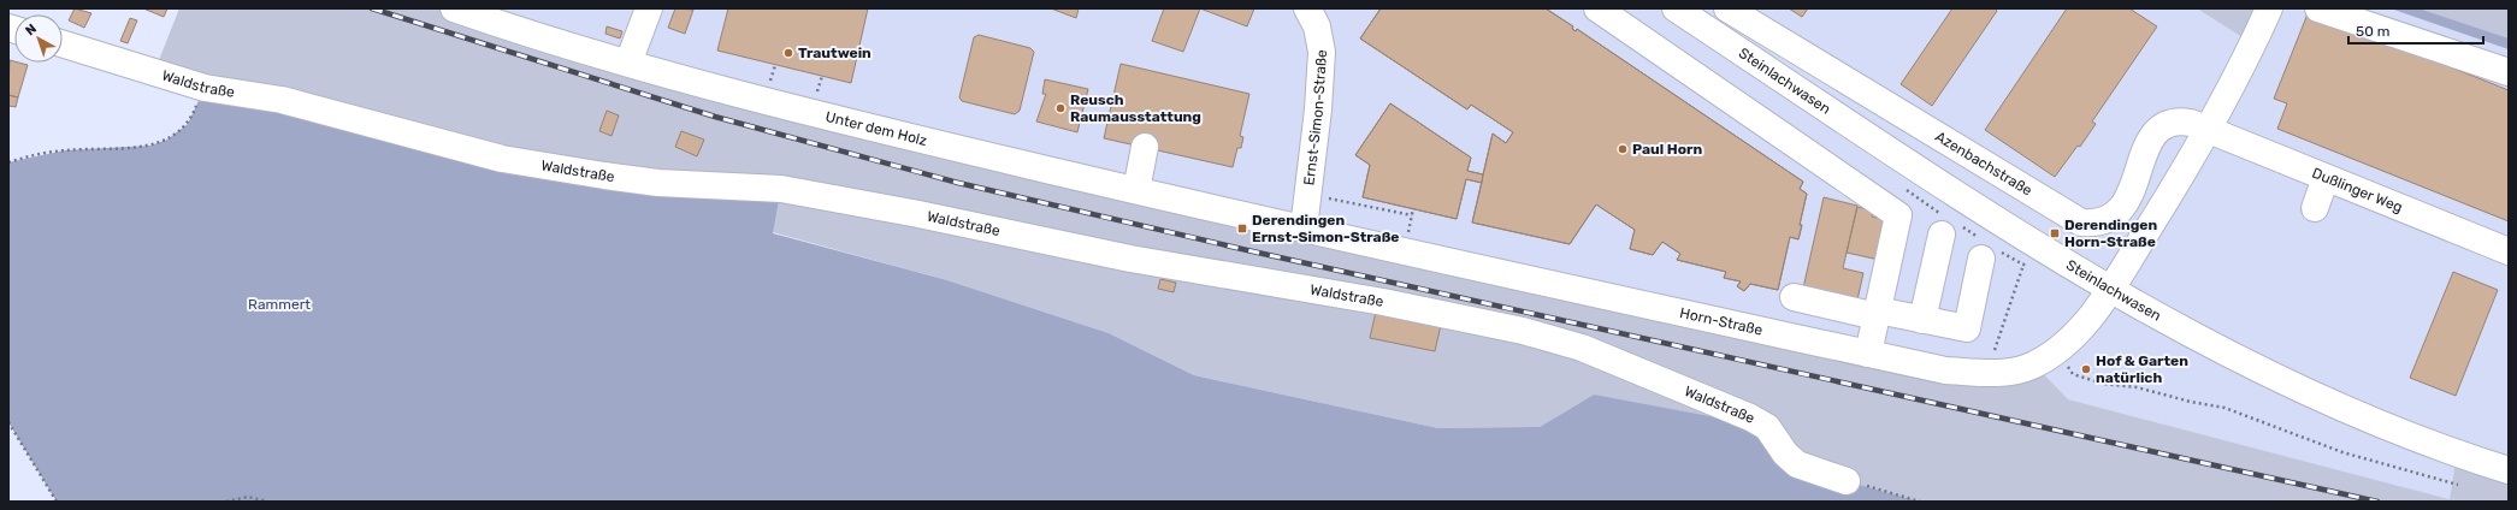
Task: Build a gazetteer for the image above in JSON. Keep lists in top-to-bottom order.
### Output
{
  "streets": {
    "street": [
      "Steinlachwasen",
      "Waldstraße",
      "Ernst-Simon-Straße",
      "Unter dem Holz",
      "Azenbachstraße",
      "Dußlinger Weg",
      "Horn-Straße"
    ]
  },
  "crossings": [
    ["Steinlachwasen", "Horn-Straße"],
    ["Ernst-Simon-Straße", "Unter dem Holz"],
    ["Ernst-Simon-Straße", "Horn-Straße"],
    ["Unter dem Holz", "Horn-Straße"],
    ["Azenbachstraße", "Dußlinger Weg"]
  ],
  "parks": ["Rammert"],
  "places": {
    "other": [
      "Trautwein",
      "Reusch Raumausstattung",
      "Paul Horn",
      "Hof & Garten natürlich"
    ],
    "transit": ["Derendingen Ernst-Simon-Straße", "Derendingen Horn-Straße"]
  },
  "scale_bar": "50 m",
  "north": "top left"
}
